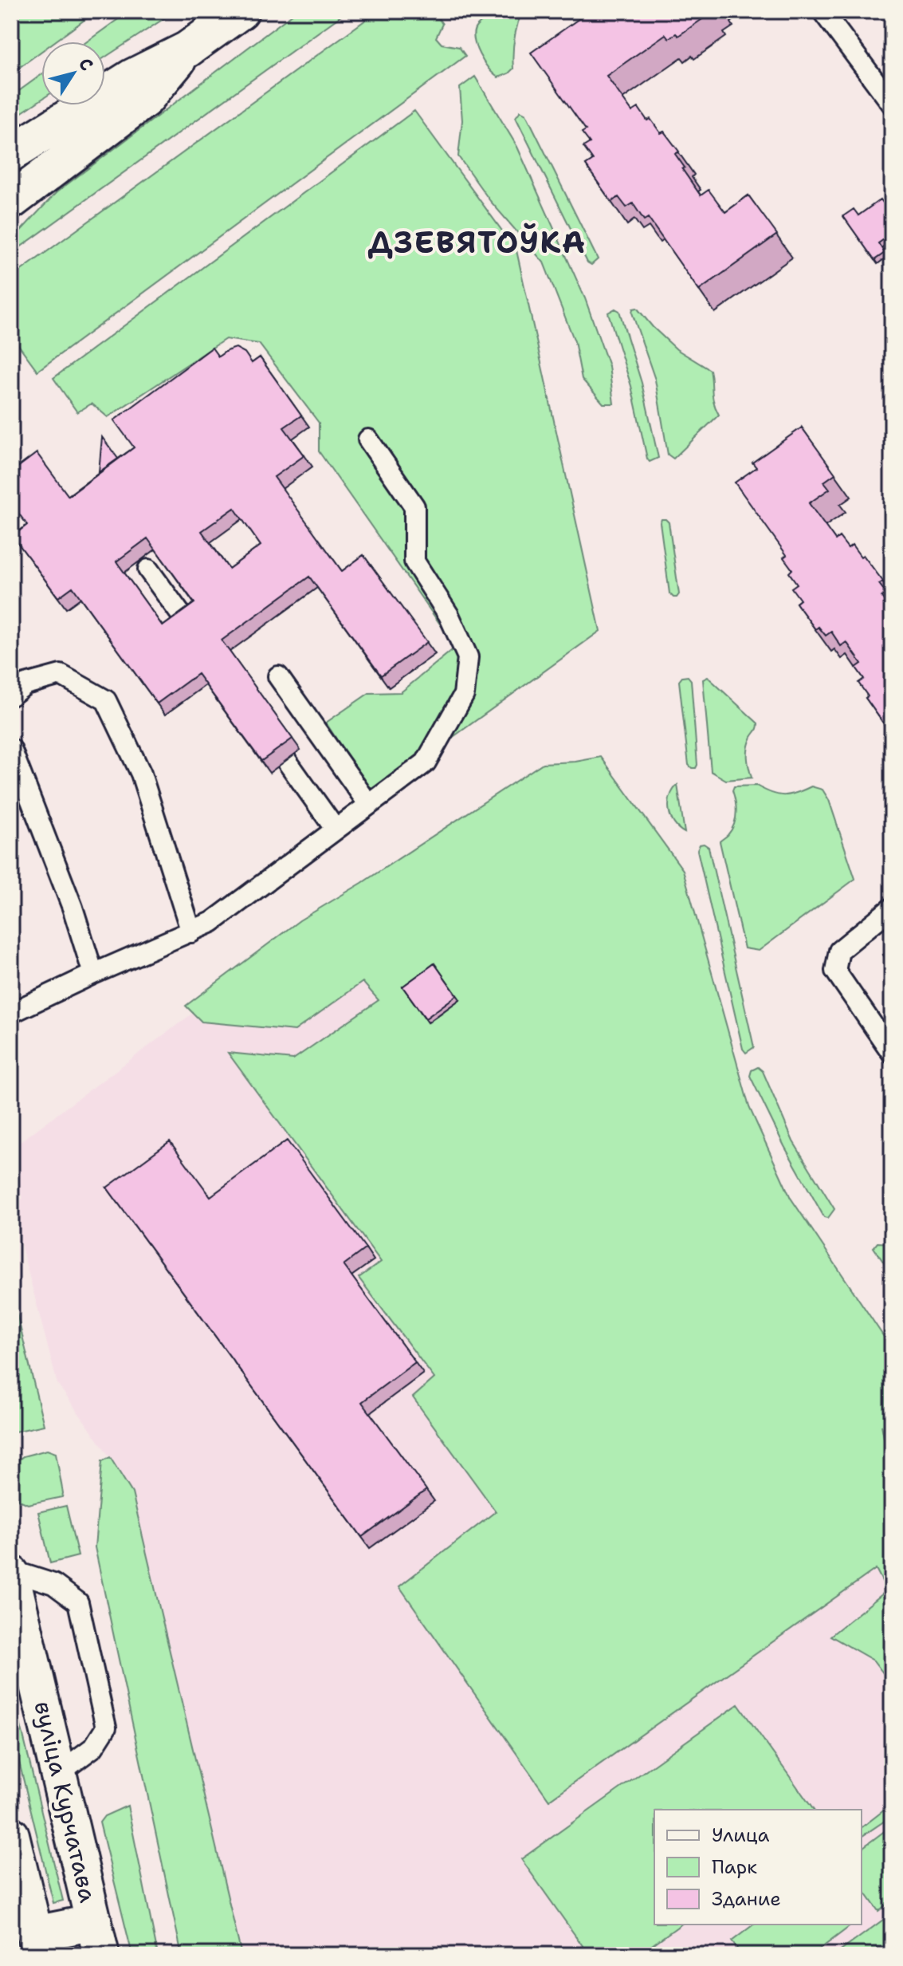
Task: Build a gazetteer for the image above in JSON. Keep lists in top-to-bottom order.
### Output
{
  "streets": {
    "main road": ["вуліца Курчатава"]
  },
  "districts": ["ДЗЕВЯТОЎКА"],
  "legend": ["Улица", "Парк", "Здание"],
  "north": "top right"
}
